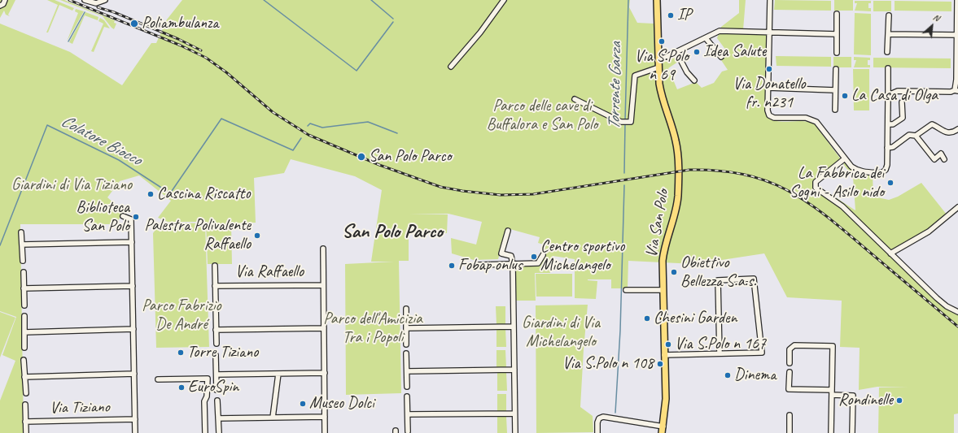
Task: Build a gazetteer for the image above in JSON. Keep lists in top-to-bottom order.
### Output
{
  "streets": {
    "main road": ["Via San Polo"],
    "street": ["Via Raffaello", "Via Tiziano"]
  },
  "districts": ["San Polo Parco"],
  "water": ["Torrente Garza", "Colatore Biocco"],
  "parks": [
    "Parco delle cave di Buffalora e San Polo",
    "Giardini di Via Tiziano",
    "Parco Fabrizio De André",
    "Parco dell'Amicizia Tra i Popoli",
    "Giardini di Via Michelangelo"
  ],
  "places": [
    "IP",
    "Poliambulanza",
    "Via S.Polo n 69",
    "Idea Salute",
    "Via Donatello fr. n231",
    "La Casa di Olga",
    "San Polo Parco",
    "La Fabbrica dei Sogni - Asilo nido",
    "Cascina Riscatto",
    "Biblioteca San Polo",
    "Palestra Polivalente Raffaello",
    "Centro sportivo Michelangelo",
    "Fobap onlus",
    "Obiettivo Bellezza S.a.s.",
    "Chesini Garden",
    "Via S.Polo n 167",
    "Torre Tiziano",
    "Via S.Polo n 108",
    "Dinema",
    "EuroSpin",
    "Rondinelle",
    "Museo Dolci"
  ],
  "north": "top right"
}
